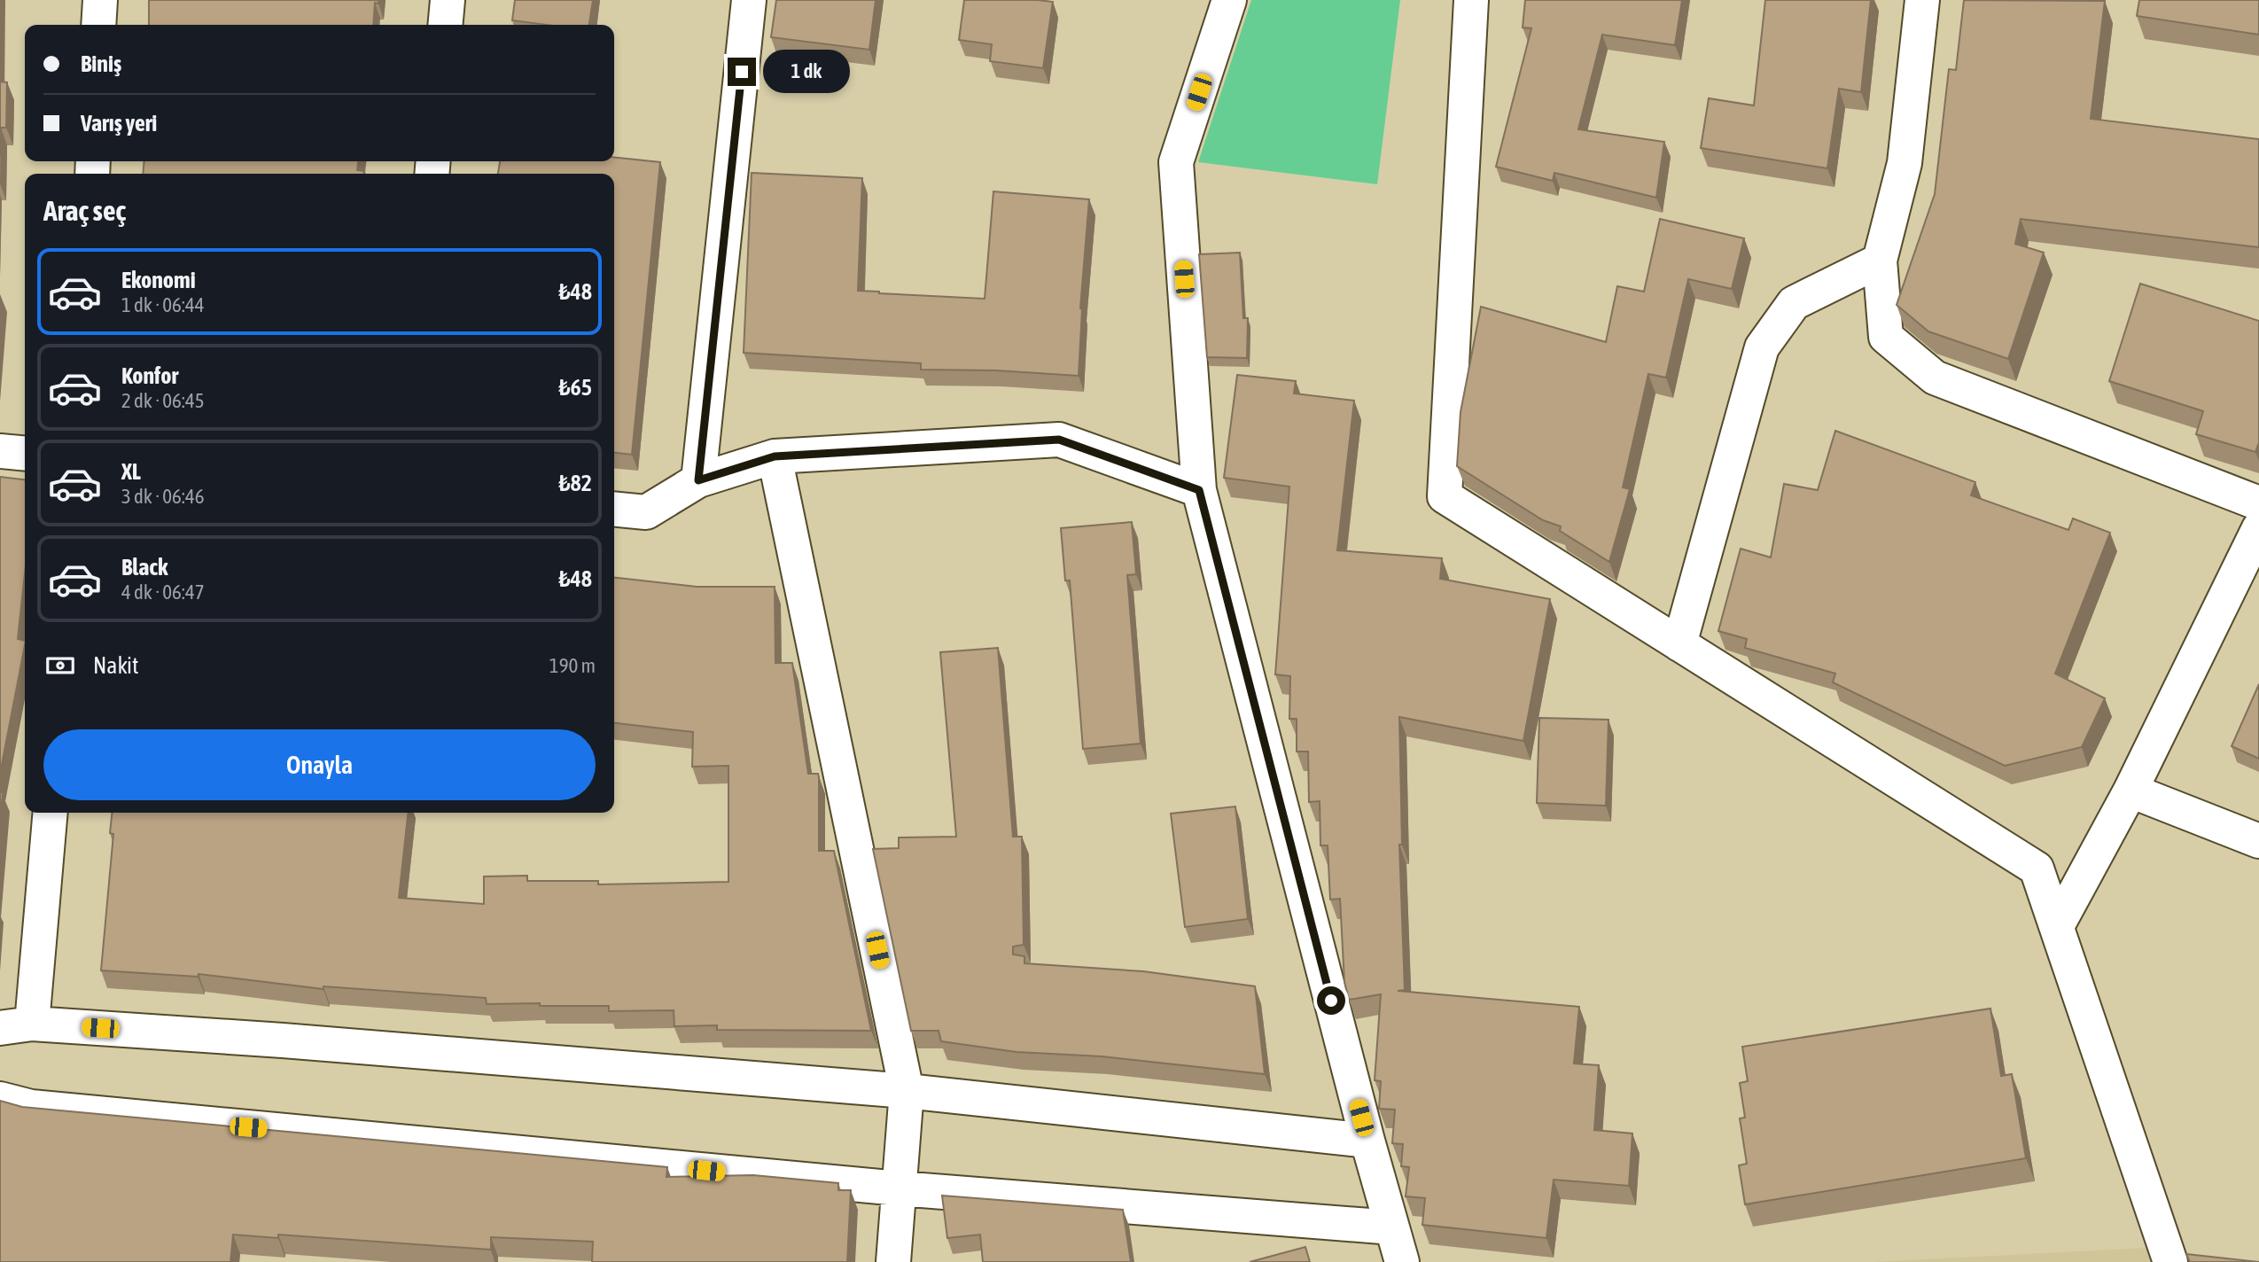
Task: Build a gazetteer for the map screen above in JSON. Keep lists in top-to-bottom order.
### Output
{
  "page": {
    "banner": ["Biniş", "Varış yeri"],
    "bubble": "1 dk",
    "heading": "Araç seç",
    "list": [
      {
        "name": "Ekonomi",
        "note": "1 dk · 06:44",
        "value": "₺48"
      },
      {
        "name": "Konfor",
        "note": "2 dk · 06:45",
        "value": "₺65"
      },
      {
        "name": "XL",
        "note": "3 dk · 06:46",
        "value": "₺82"
      },
      {
        "name": "Black",
        "note": "4 dk · 06:47",
        "value": "₺48"
      }
    ],
    "pay": ["Nakit", "190 m"],
    "buttons": "Onayla"
  }
}
